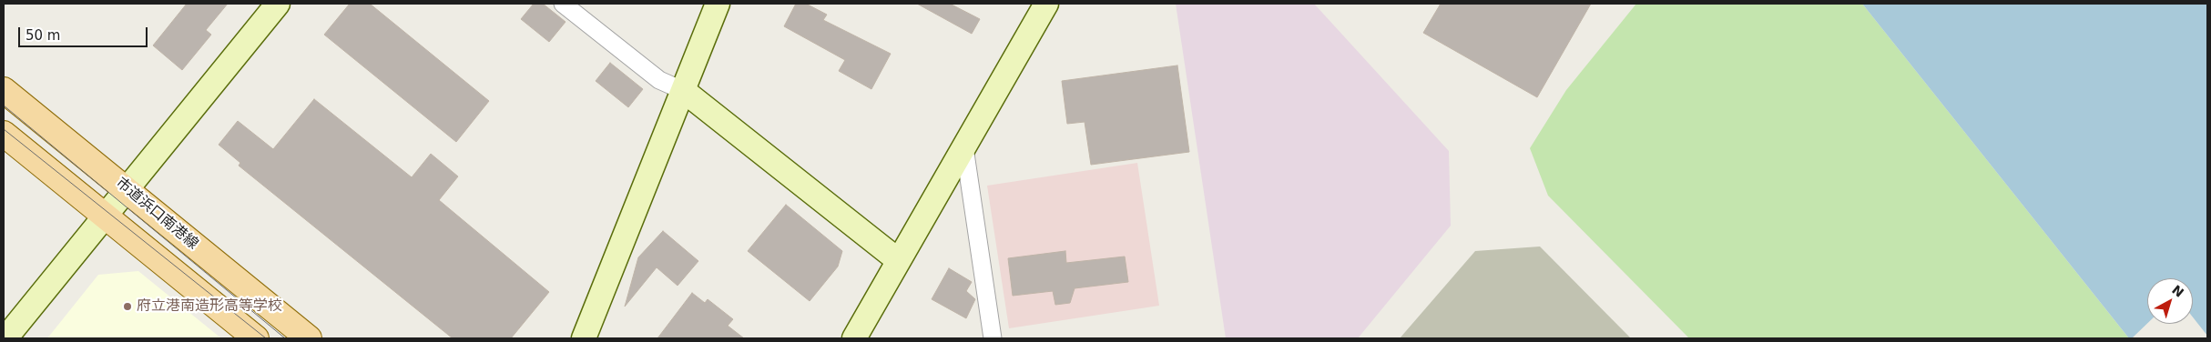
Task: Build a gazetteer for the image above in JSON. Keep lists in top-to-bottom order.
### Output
{
  "streets": {
    "main road": ["市道浜口南港線"]
  },
  "places": ["府立港南造形高等学校"],
  "scale_bar": "50 m",
  "north": "top right"
}
